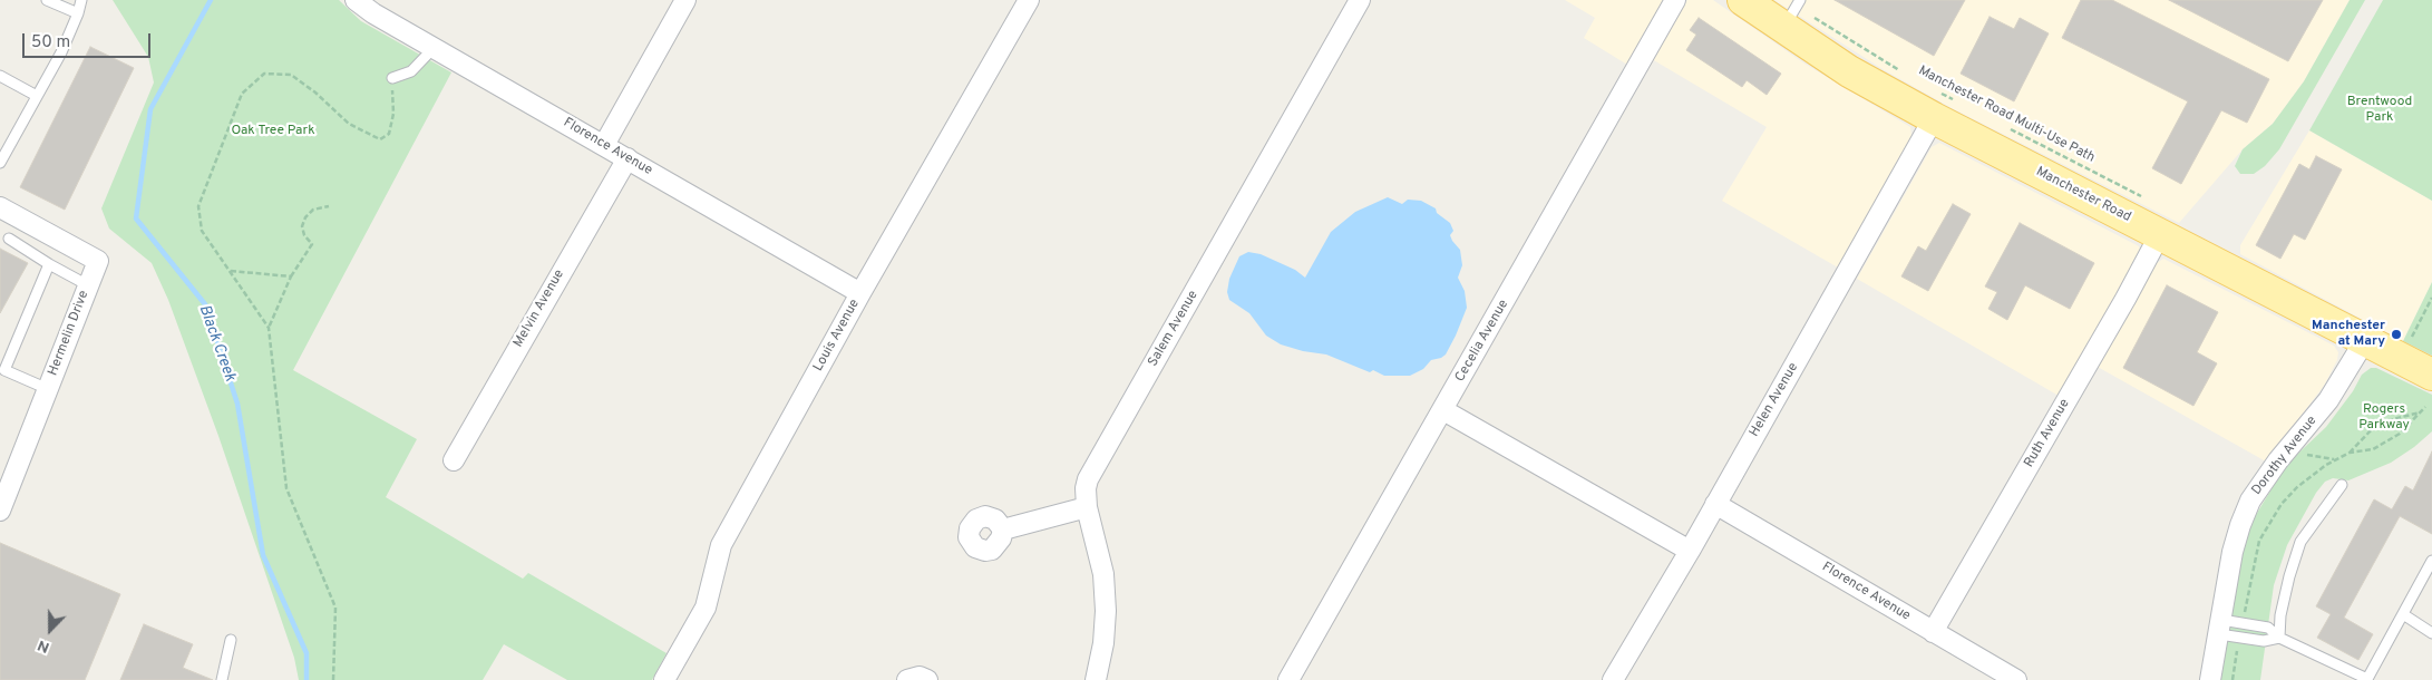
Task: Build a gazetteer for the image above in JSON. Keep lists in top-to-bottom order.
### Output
{
  "streets": {
    "main road": ["Manchester Road"],
    "street": [
      "Florence Avenue",
      "Melvin Avenue",
      "Salem Avenue",
      "Hermelin Drive",
      "Louis Avenue",
      "Cecelia Avenue",
      "Helen Avenue",
      "Ruth Avenue",
      "Dorothy Avenue"
    ],
    "path": ["Manchester Road Multi-Use Path"]
  },
  "crossings": [
    ["Manchester Road Multi-Use Path", "Manchester Road"],
    ["Manchester Road Multi-Use Path", "Helen Avenue"],
    ["Florence Avenue", "Melvin Avenue"],
    ["Florence Avenue", "Louis Avenue"],
    ["Florence Avenue", "Helen Avenue"],
    ["Florence Avenue", "Ruth Avenue"],
    ["Manchester Road", "Helen Avenue"],
    ["Manchester Road", "Ruth Avenue"],
    ["Manchester Road", "Dorothy Avenue"]
  ],
  "water": ["Black Creek"],
  "parks": ["Brentwood Park", "Oak Tree Park", "Rogers Parkway"],
  "places": ["Manchester at Mary"],
  "scale_bar": "50 m",
  "north": "bottom"
}
